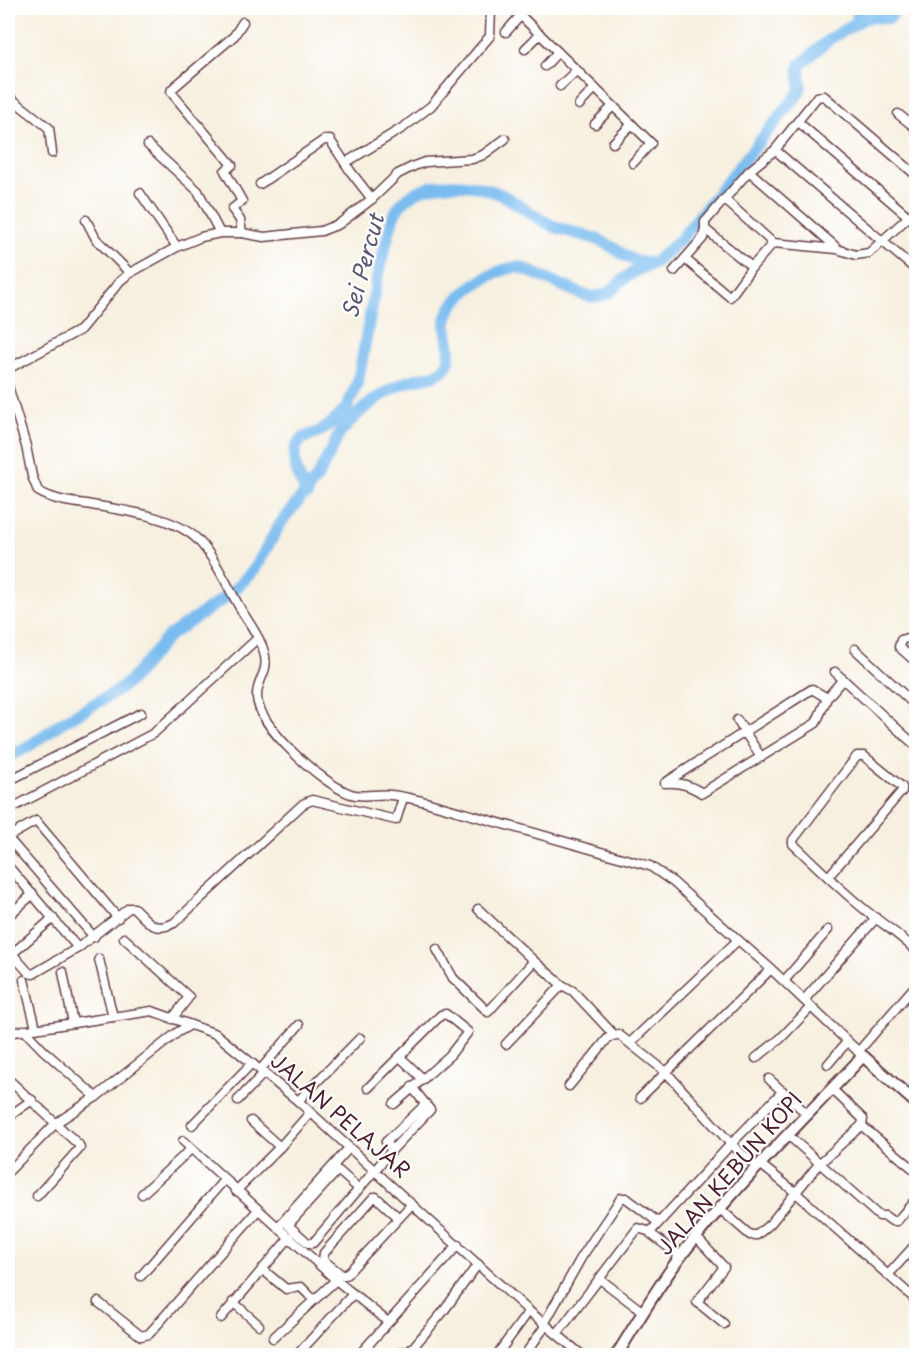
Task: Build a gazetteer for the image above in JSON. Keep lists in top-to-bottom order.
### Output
{
  "streets": {
    "main road": ["JALAN KEBUN KOPI"],
    "street": ["JALAN PELAJAR"]
  },
  "water": ["Sei Percut"]
}
